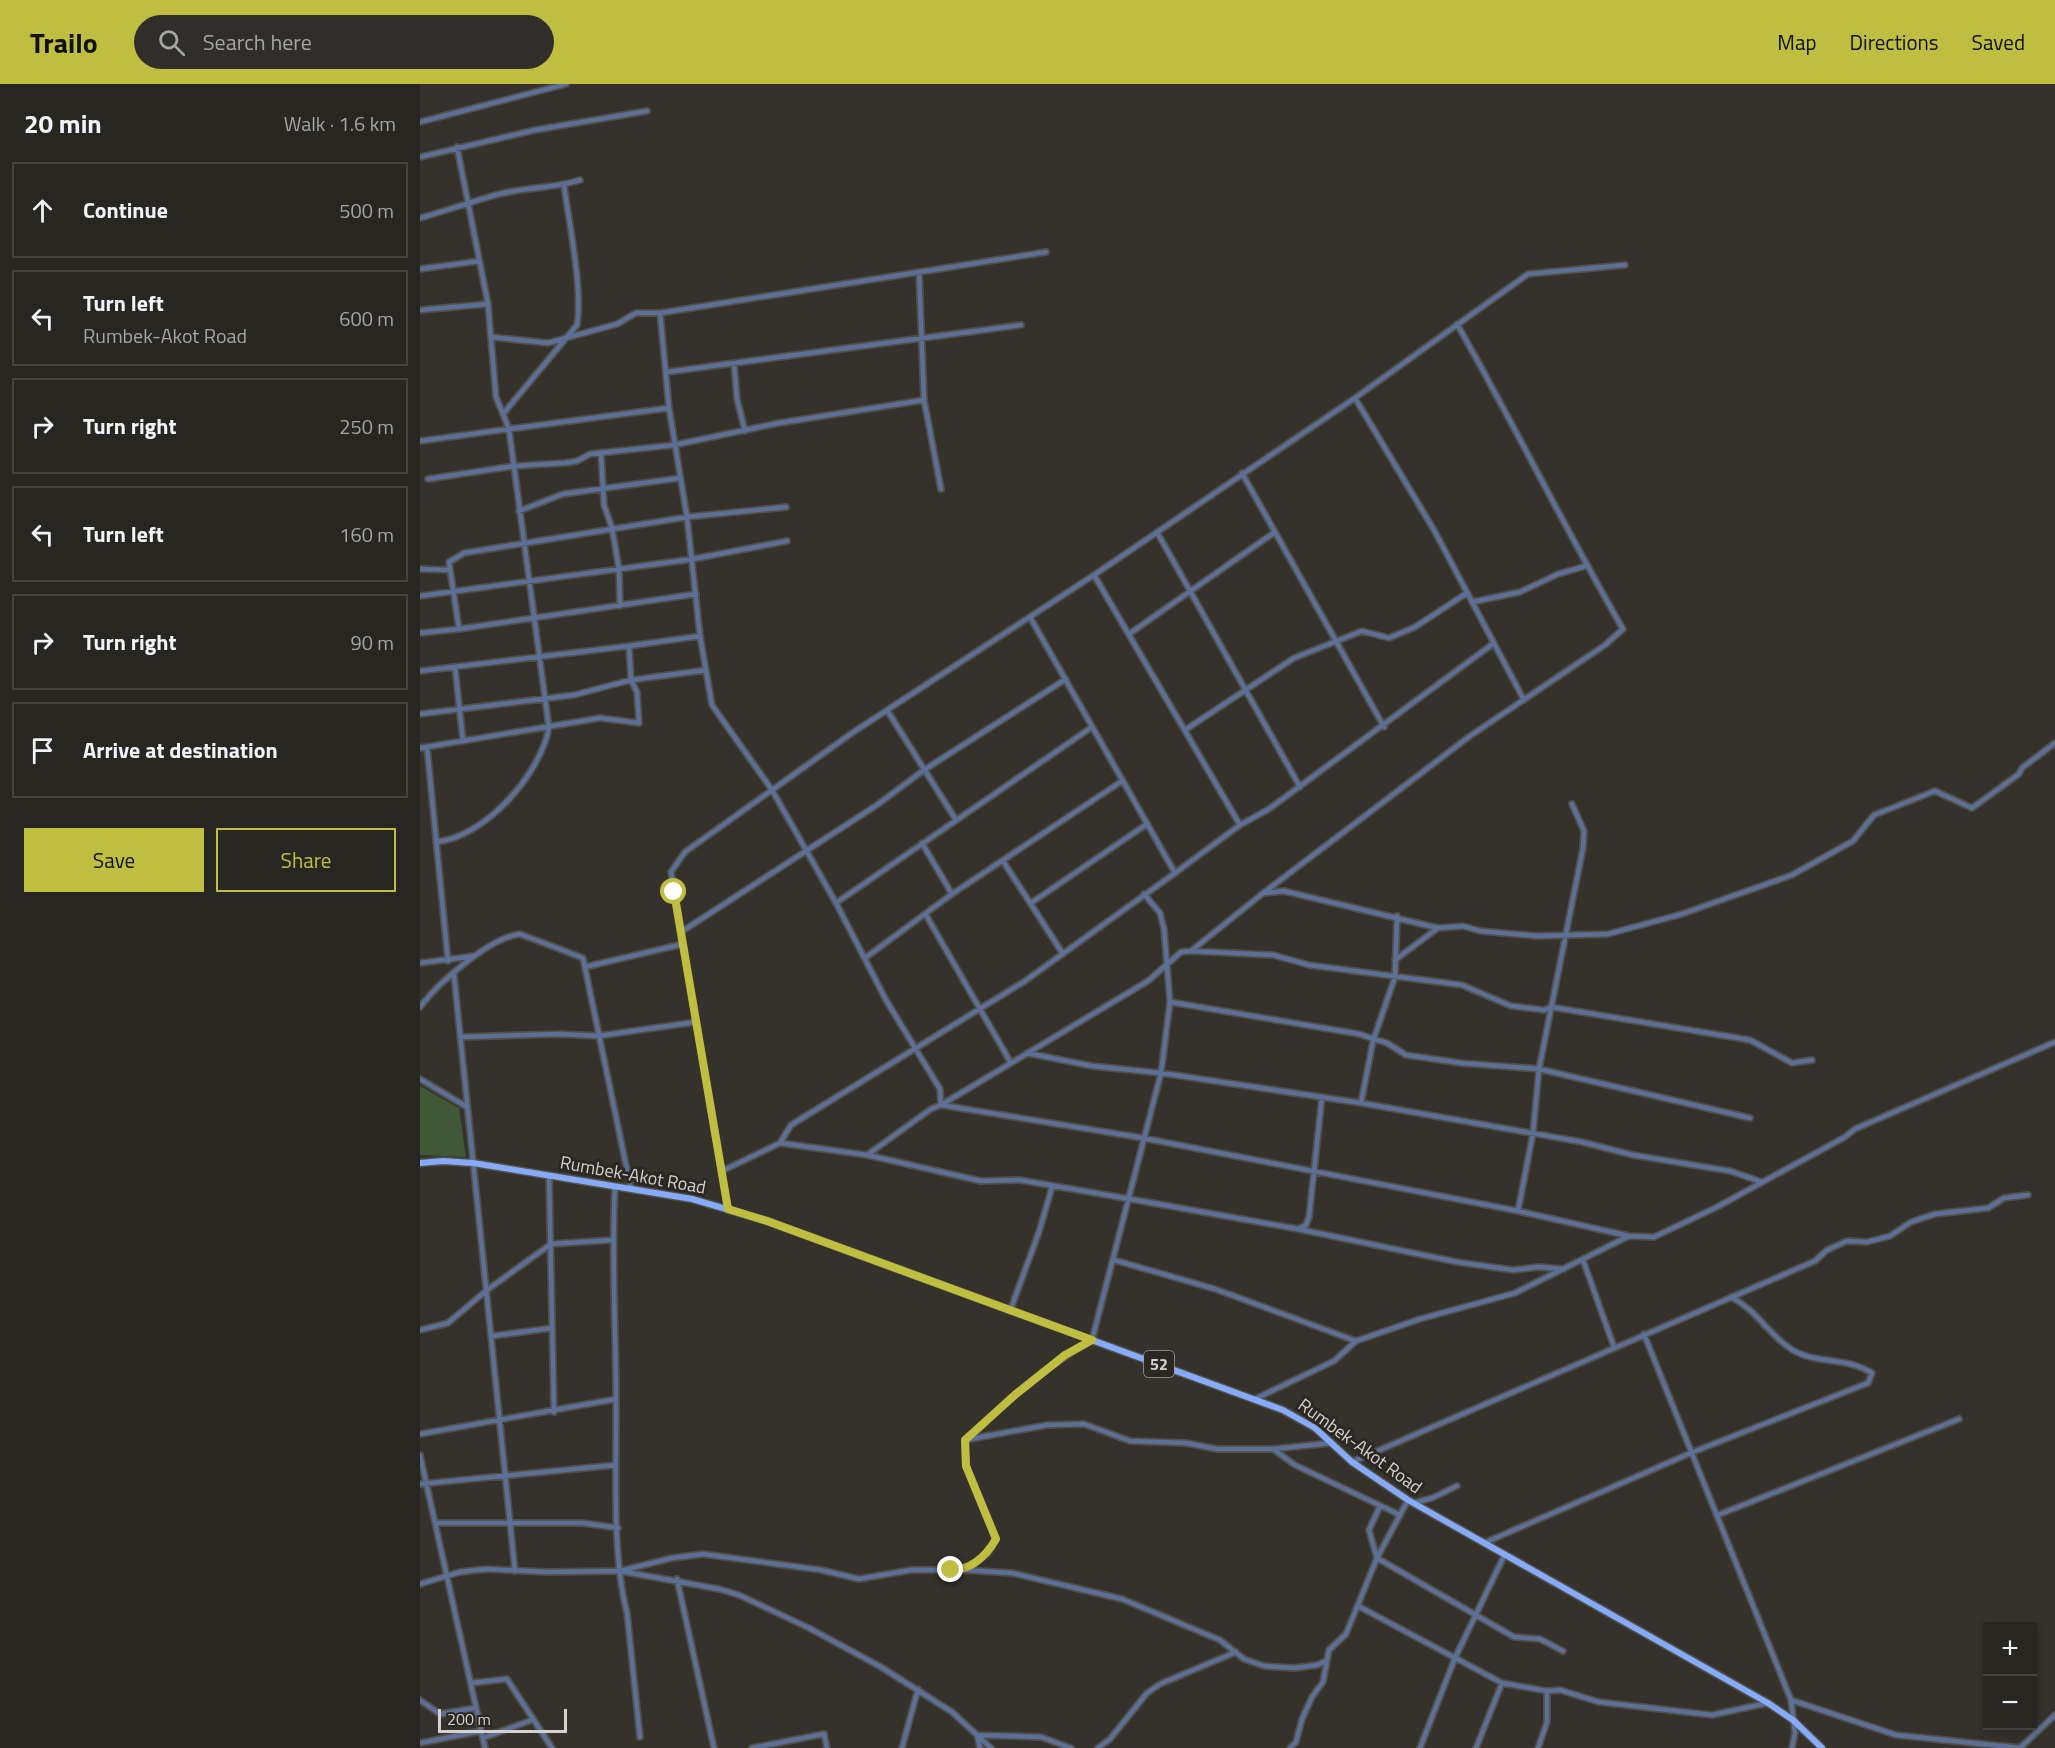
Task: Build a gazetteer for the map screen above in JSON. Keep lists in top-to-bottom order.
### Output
{
  "streets": {
    "main road": ["Rumbek-Akot Road", "52"]
  },
  "scale_bar": "200 m",
  "page": {
    "header": "Trailo",
    "search": "Search here",
    "nav": ["Map", "Directions", "Saved"],
    "heading": ["20 min", "Walk · 1.6 km"],
    "list": [
      ["Continue", "500 m"],
      ["Turn left", "Rumbek-Akot Road", "600 m"],
      ["Turn right", "250 m"],
      ["Turn left", "160 m"],
      ["Turn right", "90 m"],
      "Arrive at destination"
    ],
    "buttons": ["Save", "Share"],
    "map_buttons": ["+", "−"],
    "scale": "200 m"
  }
}
